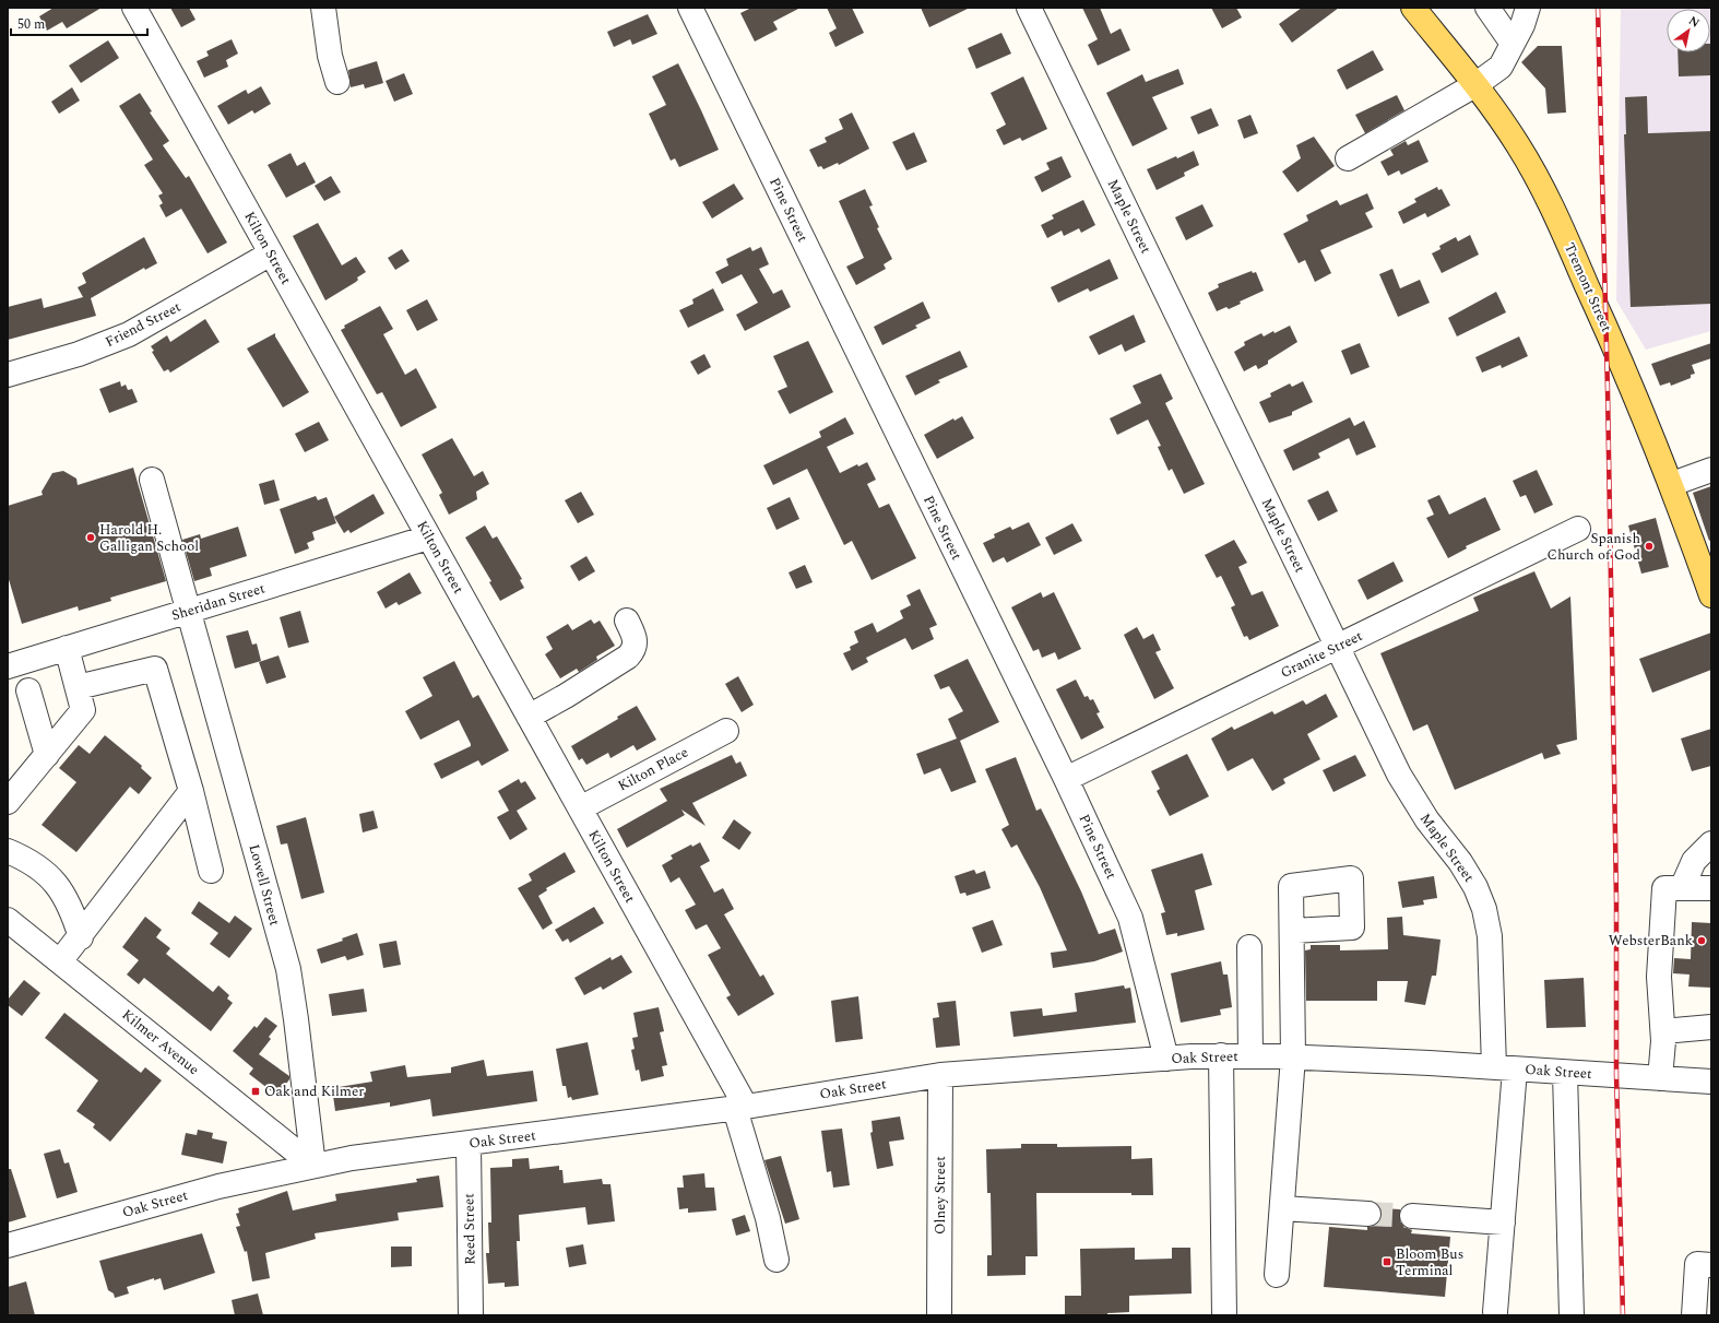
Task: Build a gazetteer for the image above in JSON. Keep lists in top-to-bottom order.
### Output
{
  "streets": {
    "main road": ["Tremont Street"],
    "street": [
      "Pine Street",
      "Maple Street",
      "Kilton Street",
      "Friend Street",
      "Sheridan Street",
      "Granite Street",
      "Kilton Place",
      "Lowell Street",
      "Kilmer Avenue",
      "Oak Street",
      "Olney Street",
      "Reed Street"
    ]
  },
  "crossings": [
    ["Pine Street", "Granite Street"],
    ["Pine Street", "Oak Street"],
    ["Maple Street", "Granite Street"],
    ["Maple Street", "Oak Street"],
    ["Kilton Street", "Friend Street"],
    ["Kilton Street", "Sheridan Street"],
    ["Kilton Street", "Kilton Place"],
    ["Kilton Street", "Oak Street"],
    ["Sheridan Street", "Lowell Street"],
    ["Lowell Street", "Kilmer Avenue"],
    ["Lowell Street", "Oak Street"],
    ["Kilmer Avenue", "Oak Street"],
    ["Oak Street", "Olney Street"],
    ["Oak Street", "Reed Street"]
  ],
  "places": {
    "other": ["Harold H. Galligan School", "Spanish Church of God", "WebsterBank"],
    "transit": ["Oak and Kilmer", "Bloom Bus Terminal"]
  },
  "scale_bar": "50 m",
  "north": "top right"
}
